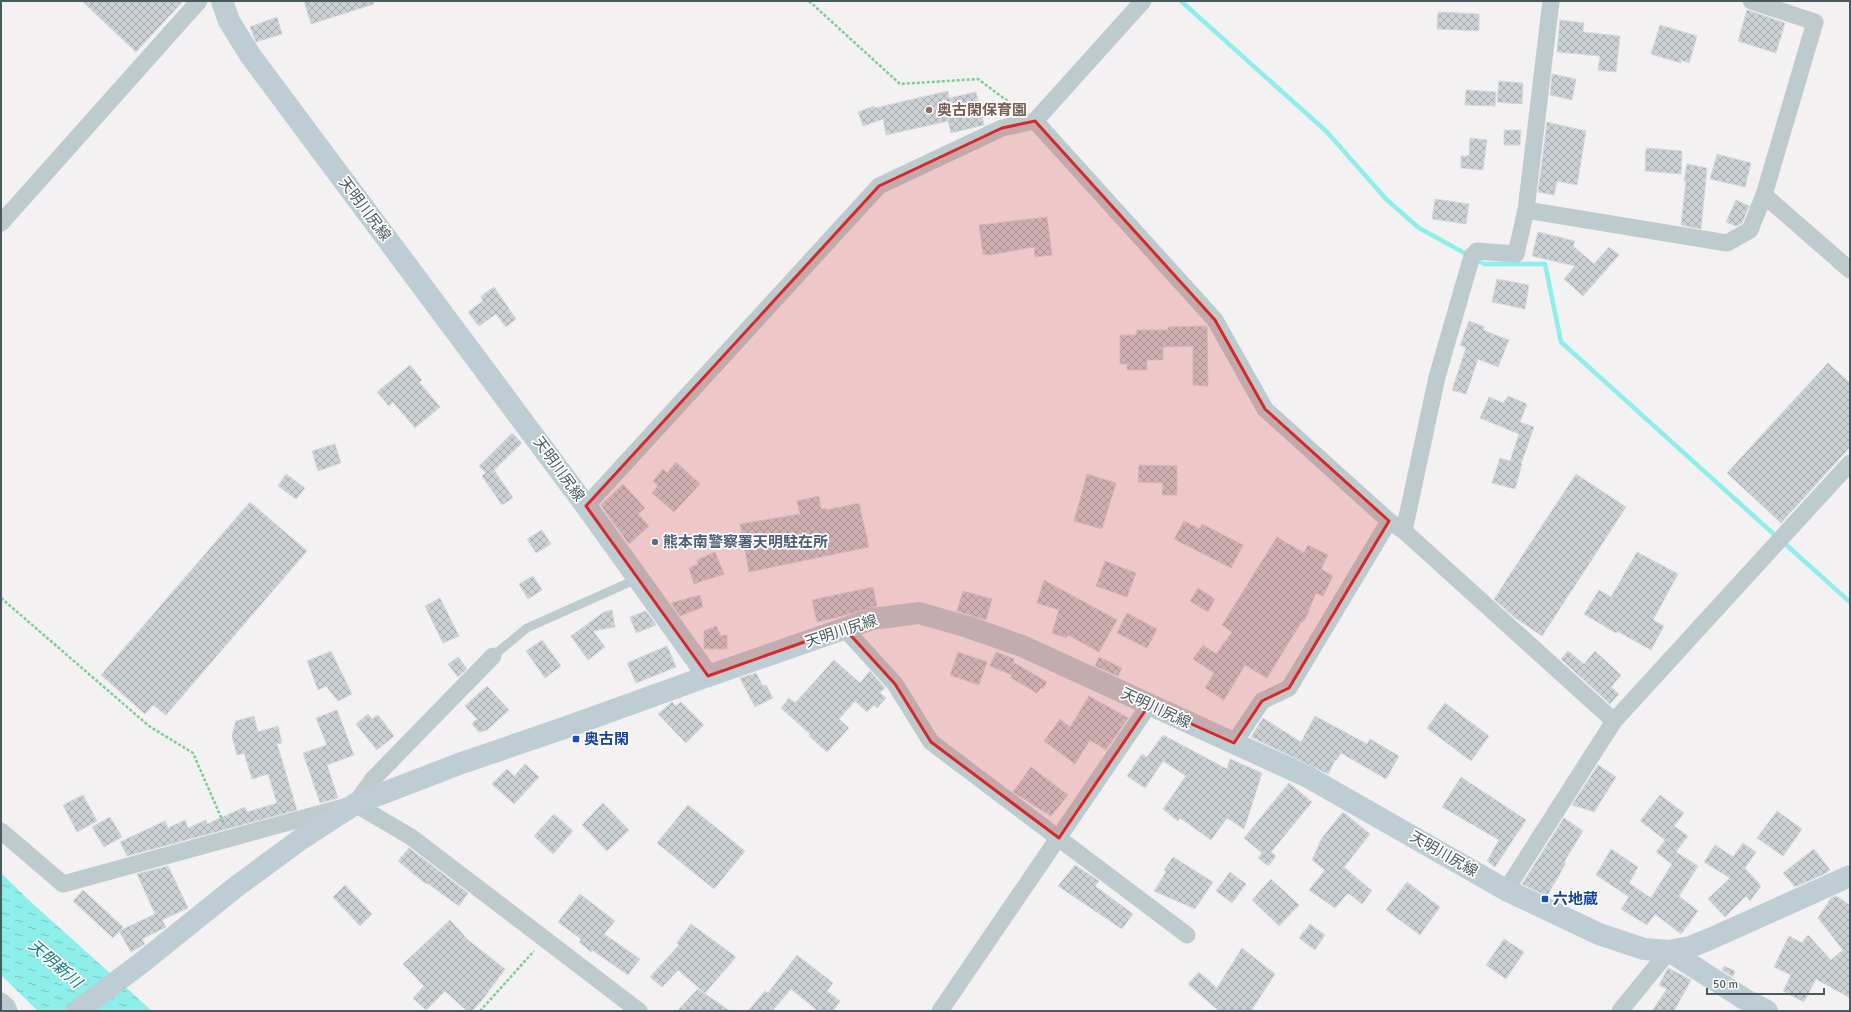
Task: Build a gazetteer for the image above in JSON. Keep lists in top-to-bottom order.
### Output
{
  "streets": {
    "main road": ["天明川尻線"]
  },
  "water": ["天明新川"],
  "places": {
    "other": ["奥古閑保育園", "熊本南警察署天明駐在所"],
    "transit": ["奥古閑", "六地蔵"]
  },
  "scale_bar": "50 m"
}
